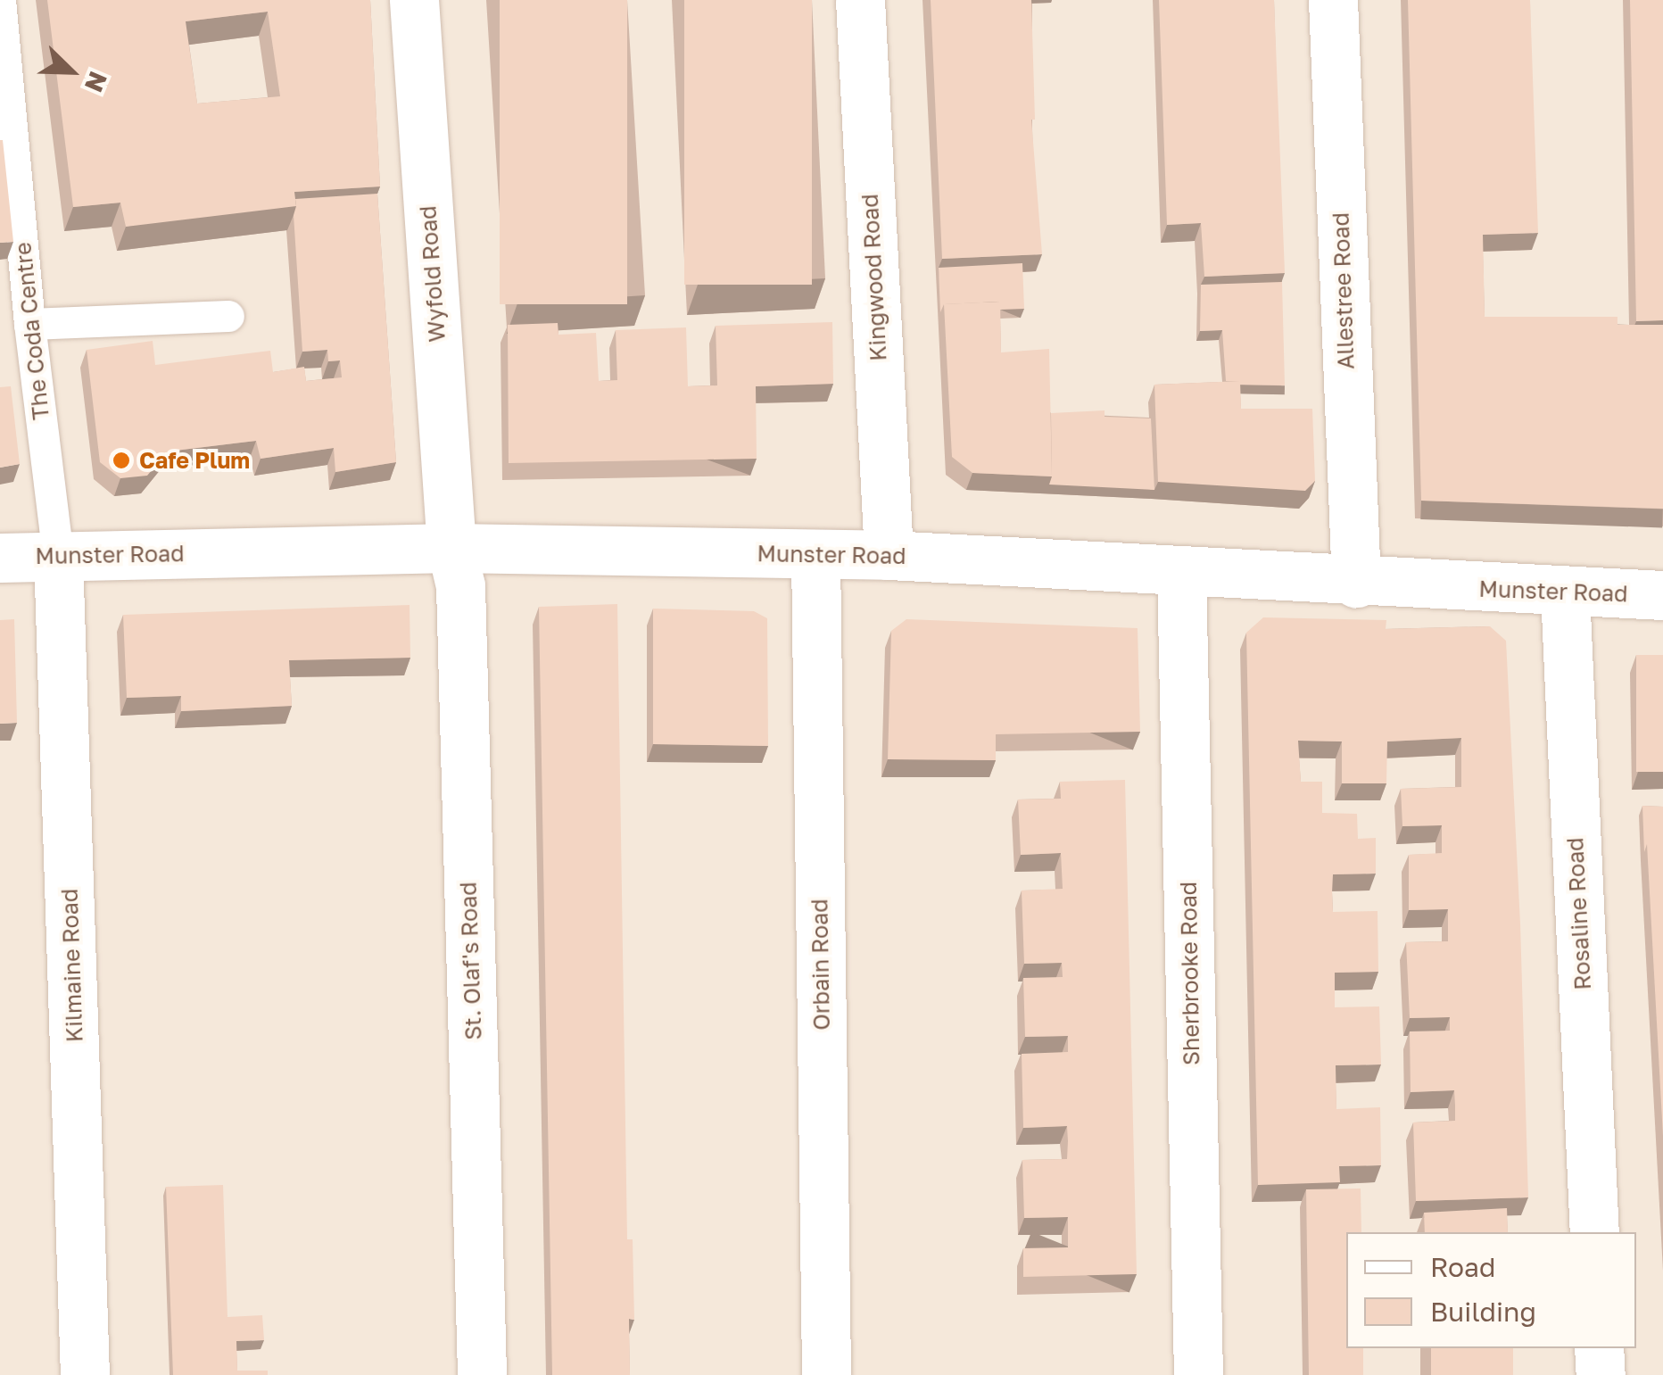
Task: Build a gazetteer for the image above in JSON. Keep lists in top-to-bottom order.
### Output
{
  "streets": {
    "street": [
      "Wyfold Road",
      "Kingwood Road",
      "Allestree Road",
      "Munster Road",
      "Rosaline Road",
      "St. Olaf's Road",
      "Orbain Road",
      "Kilmaine Road",
      "Sherbrooke Road"
    ],
    "lane": ["The Coda Centre"]
  },
  "crossings": [
    ["Wyfold Road", "Munster Road"],
    ["Wyfold Road", "St. Olaf's Road"],
    ["Kingwood Road", "Munster Road"],
    ["Allestree Road", "Munster Road"],
    ["The Coda Centre", "Munster Road"],
    ["The Coda Centre", "Kilmaine Road"],
    ["Munster Road", "Rosaline Road"],
    ["Munster Road", "St. Olaf's Road"],
    ["Munster Road", "Orbain Road"],
    ["Munster Road", "Kilmaine Road"],
    ["Munster Road", "Sherbrooke Road"]
  ],
  "places": ["Cafe Plum"],
  "legend": ["Road", "Building"],
  "north": "bottom right"
}
